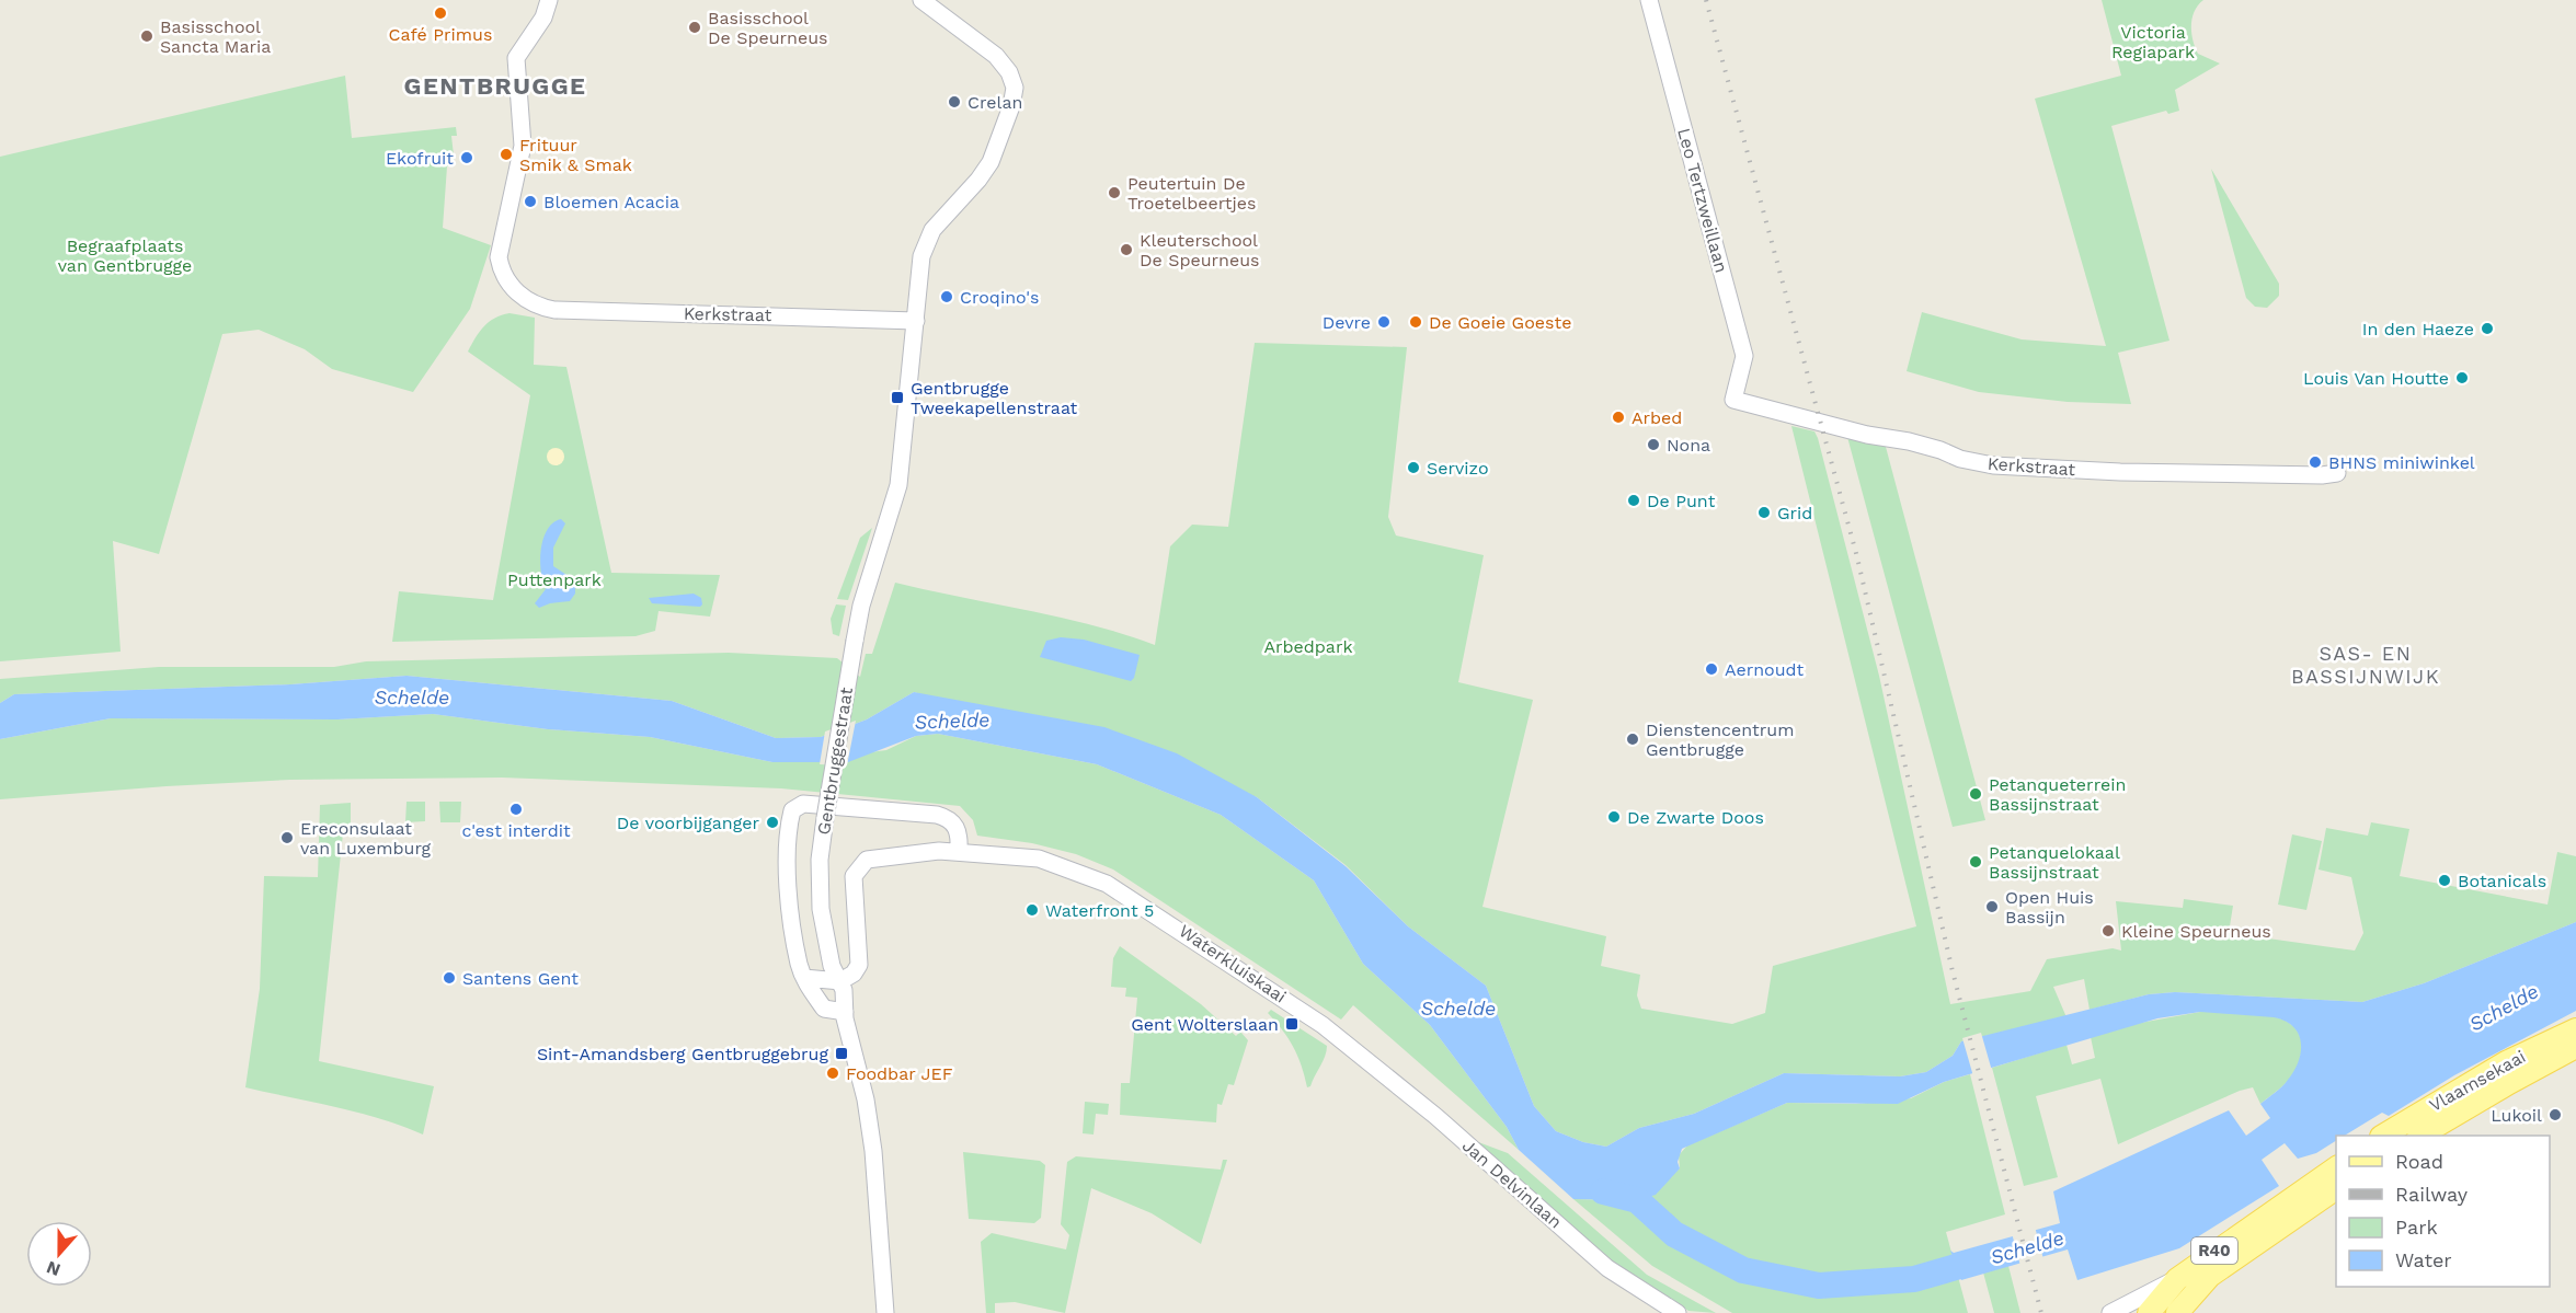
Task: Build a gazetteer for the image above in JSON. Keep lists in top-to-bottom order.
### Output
{
  "streets": {
    "main road": ["Vlaamsekaai", "R40"],
    "street": [
      "Leo Tertzweillaan",
      "Kerkstraat",
      "Gentbruggestraat",
      "Waterkluiskaai",
      "Jan Delvinlaan"
    ]
  },
  "crossings": [
    ["Leo Tertzweillaan", "Kerkstraat"],
    ["Kerkstraat", "Gentbruggestraat"],
    ["Gentbruggestraat", "Waterkluiskaai"],
    ["Waterkluiskaai", "Jan Delvinlaan"]
  ],
  "districts": ["GENTBRUGGE", "SAS- EN BASSIJNWIJK"],
  "water": ["Schelde"],
  "parks": [
    "Victoria Regiapark",
    "Begraafplaats van Gentbrugge",
    "Puttenpark",
    "Arbedpark"
  ],
  "places": {
    "other": [
      "Café Primus",
      "Basisschool De Speurneus",
      "Basisschool Sancta Maria",
      "Crelan",
      "Frituur Smik & Smak",
      "Ekofruit",
      "Peutertuin De Troetelbeertjes",
      "Bloemen Acacia",
      "Kleuterschool De Speurneus",
      "Croqino's",
      "Devre",
      "De Goeie Goeste",
      "In den Haeze",
      "Louis Van Houtte",
      "Arbed",
      "Nona",
      "BHNS miniwinkel",
      "Servizo",
      "De Punt",
      "Grid",
      "Aernoudt",
      "Dienstencentrum Gentbrugge",
      "Petanqueterrein Bassijnstraat",
      "c'est interdit",
      "De Zwarte Doos",
      "De voorbijganger",
      "Ereconsulaat van Luxemburg",
      "Petanquelokaal Bassijnstraat",
      "Botanicals",
      "Open Huis Bassijn",
      "Waterfront 5",
      "Kleine Speurneus",
      "Santens Gent",
      "Foodbar JEF",
      "Lukoil"
    ],
    "transit": ["Gentbrugge Tweekapellenstraat", "Gent Wolterslaan", "Sint-Amandsberg Gentbruggebrug"]
  },
  "legend": [
    "Road",
    "Railway",
    "Park",
    "Water"
  ],
  "north": "bottom"
}
